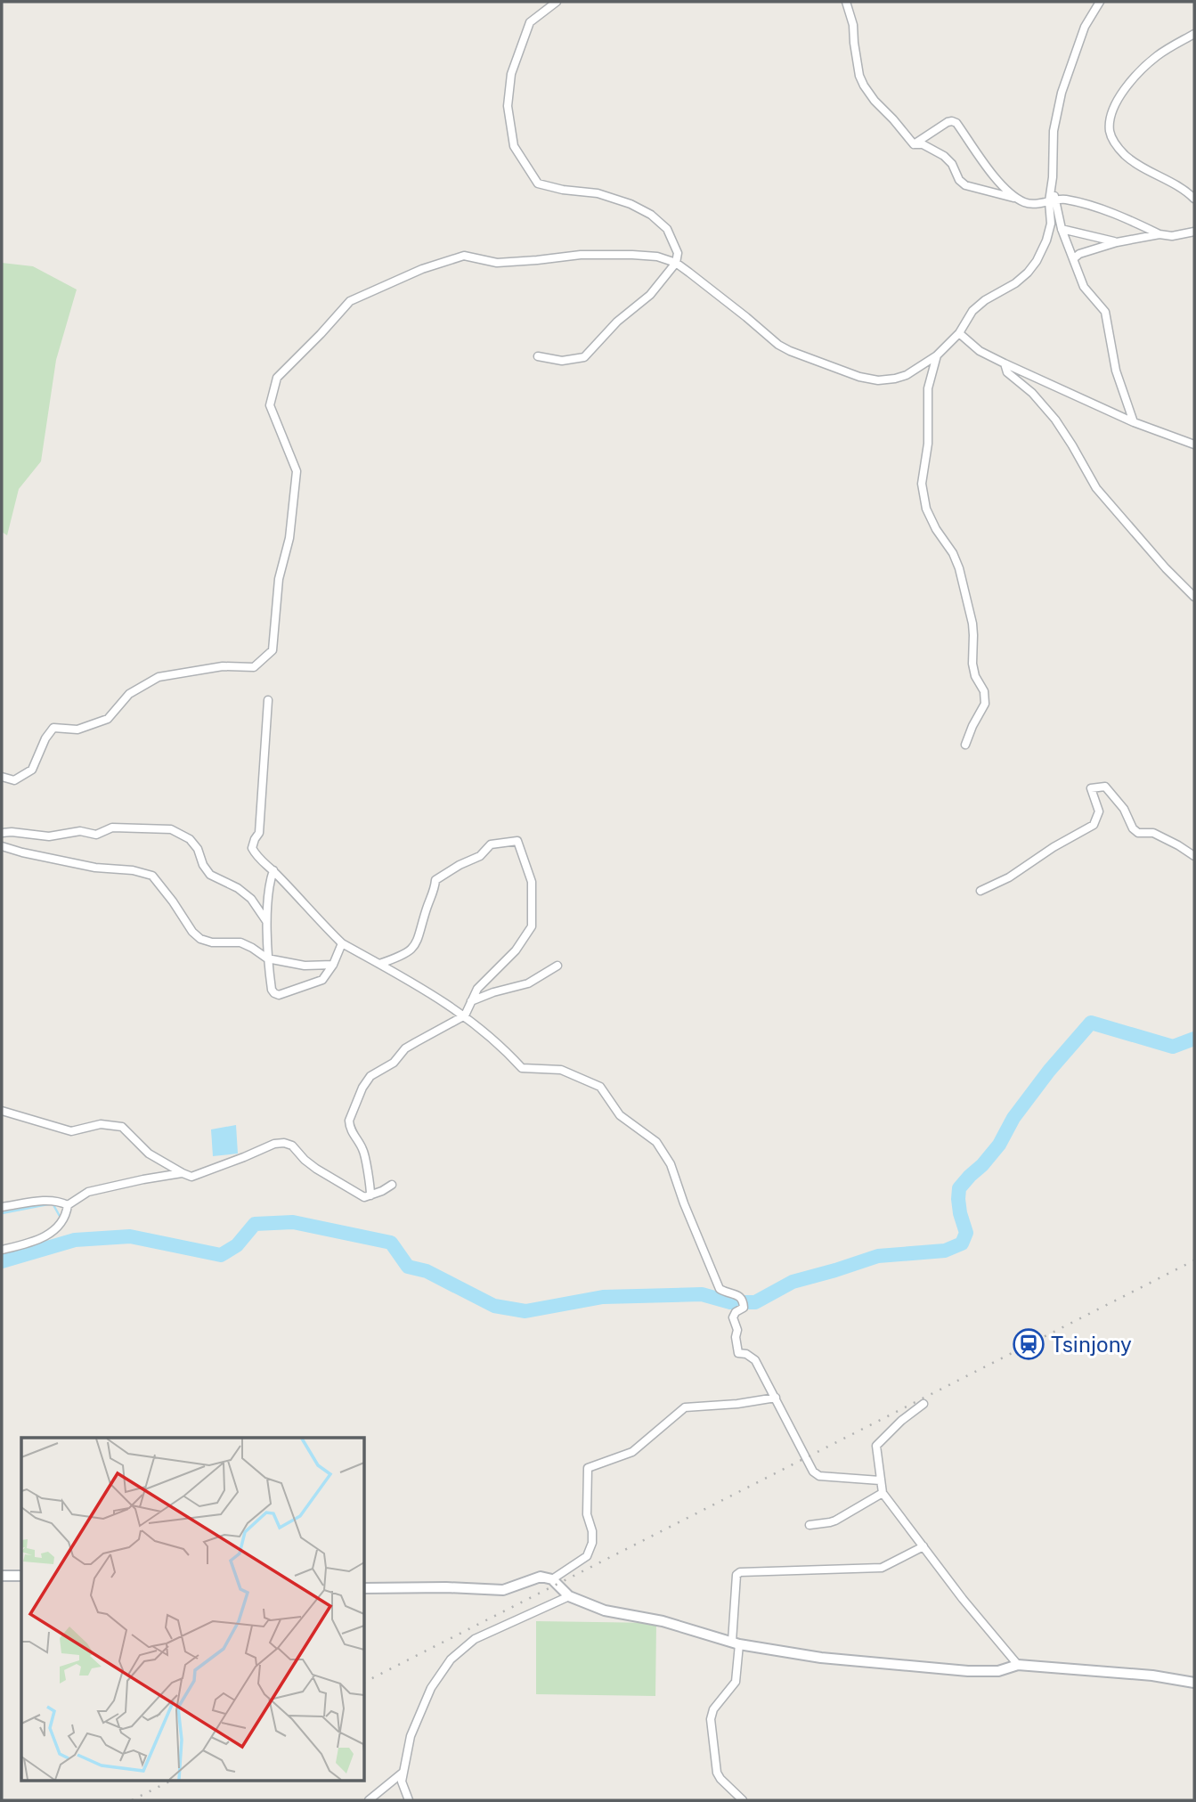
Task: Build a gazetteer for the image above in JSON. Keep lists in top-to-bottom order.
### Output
{
  "places": {
    "station": ["Tsinjony"]
  }
}
